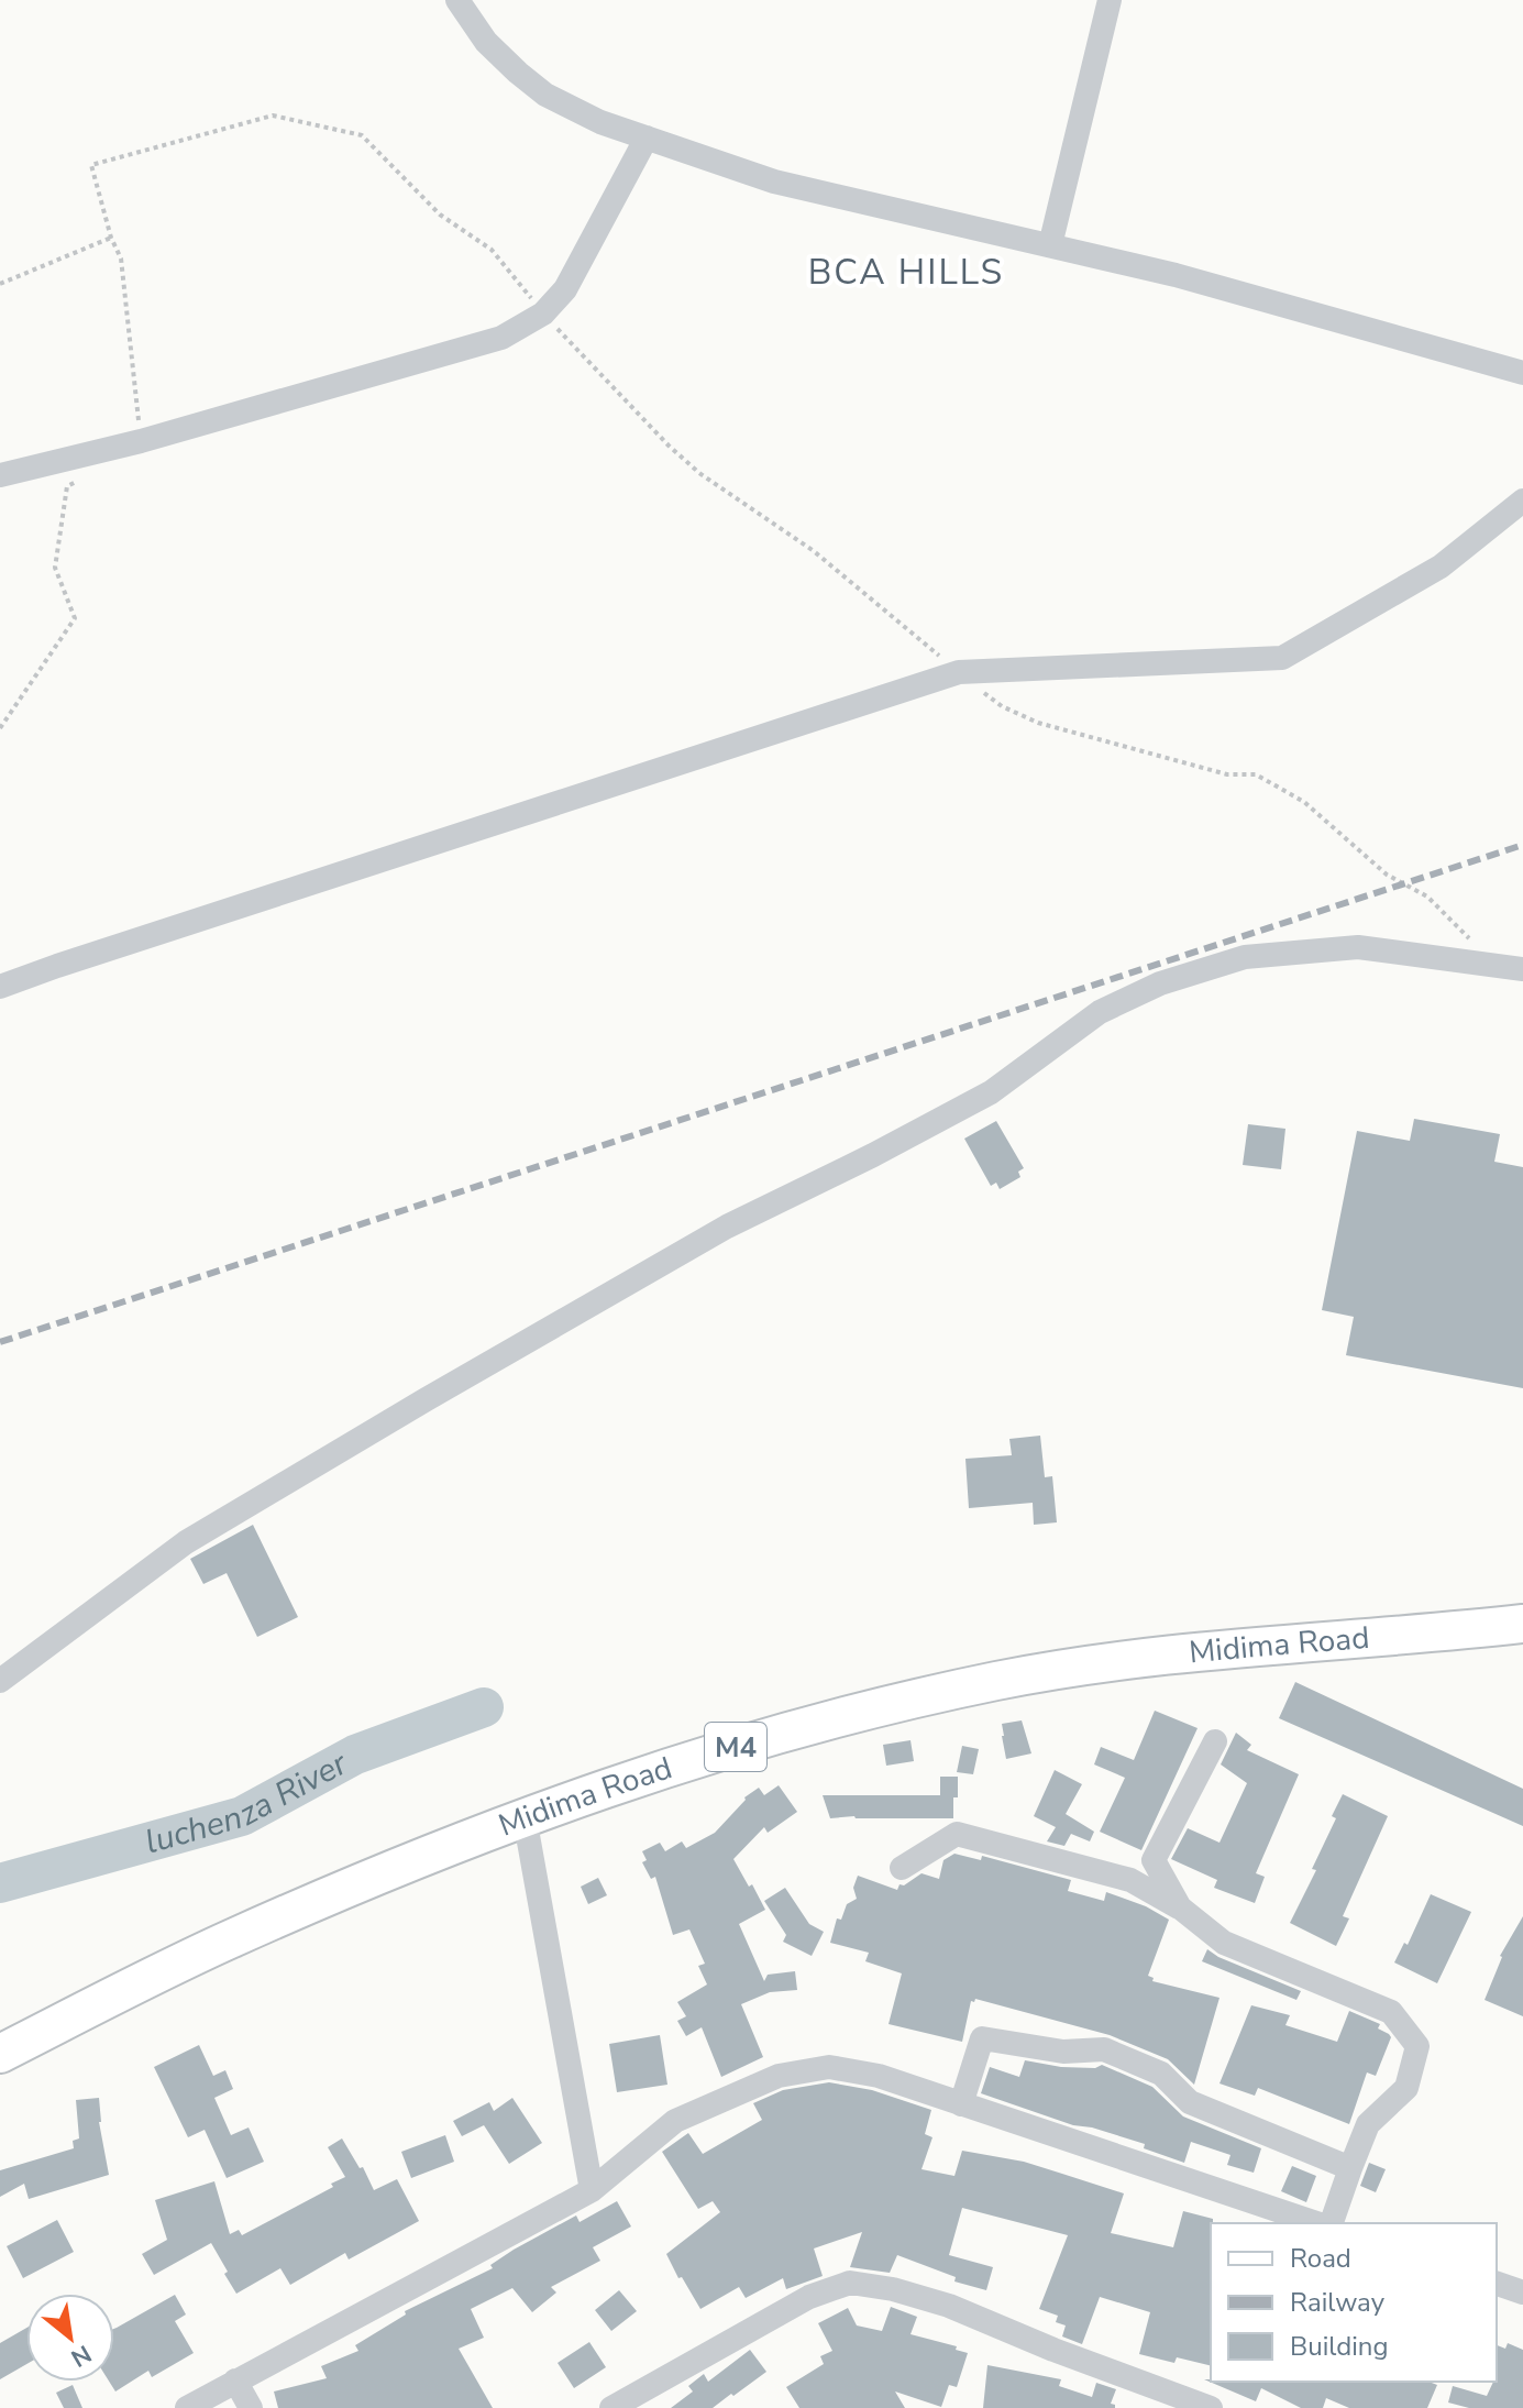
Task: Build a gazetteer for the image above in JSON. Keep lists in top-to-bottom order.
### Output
{
  "streets": {
    "main road": ["Midima Road", "M4"]
  },
  "districts": ["BCA HILLS"],
  "water": ["luchenza River"],
  "legend": ["Road", "Railway", "Building"],
  "north": "bottom right"
}
